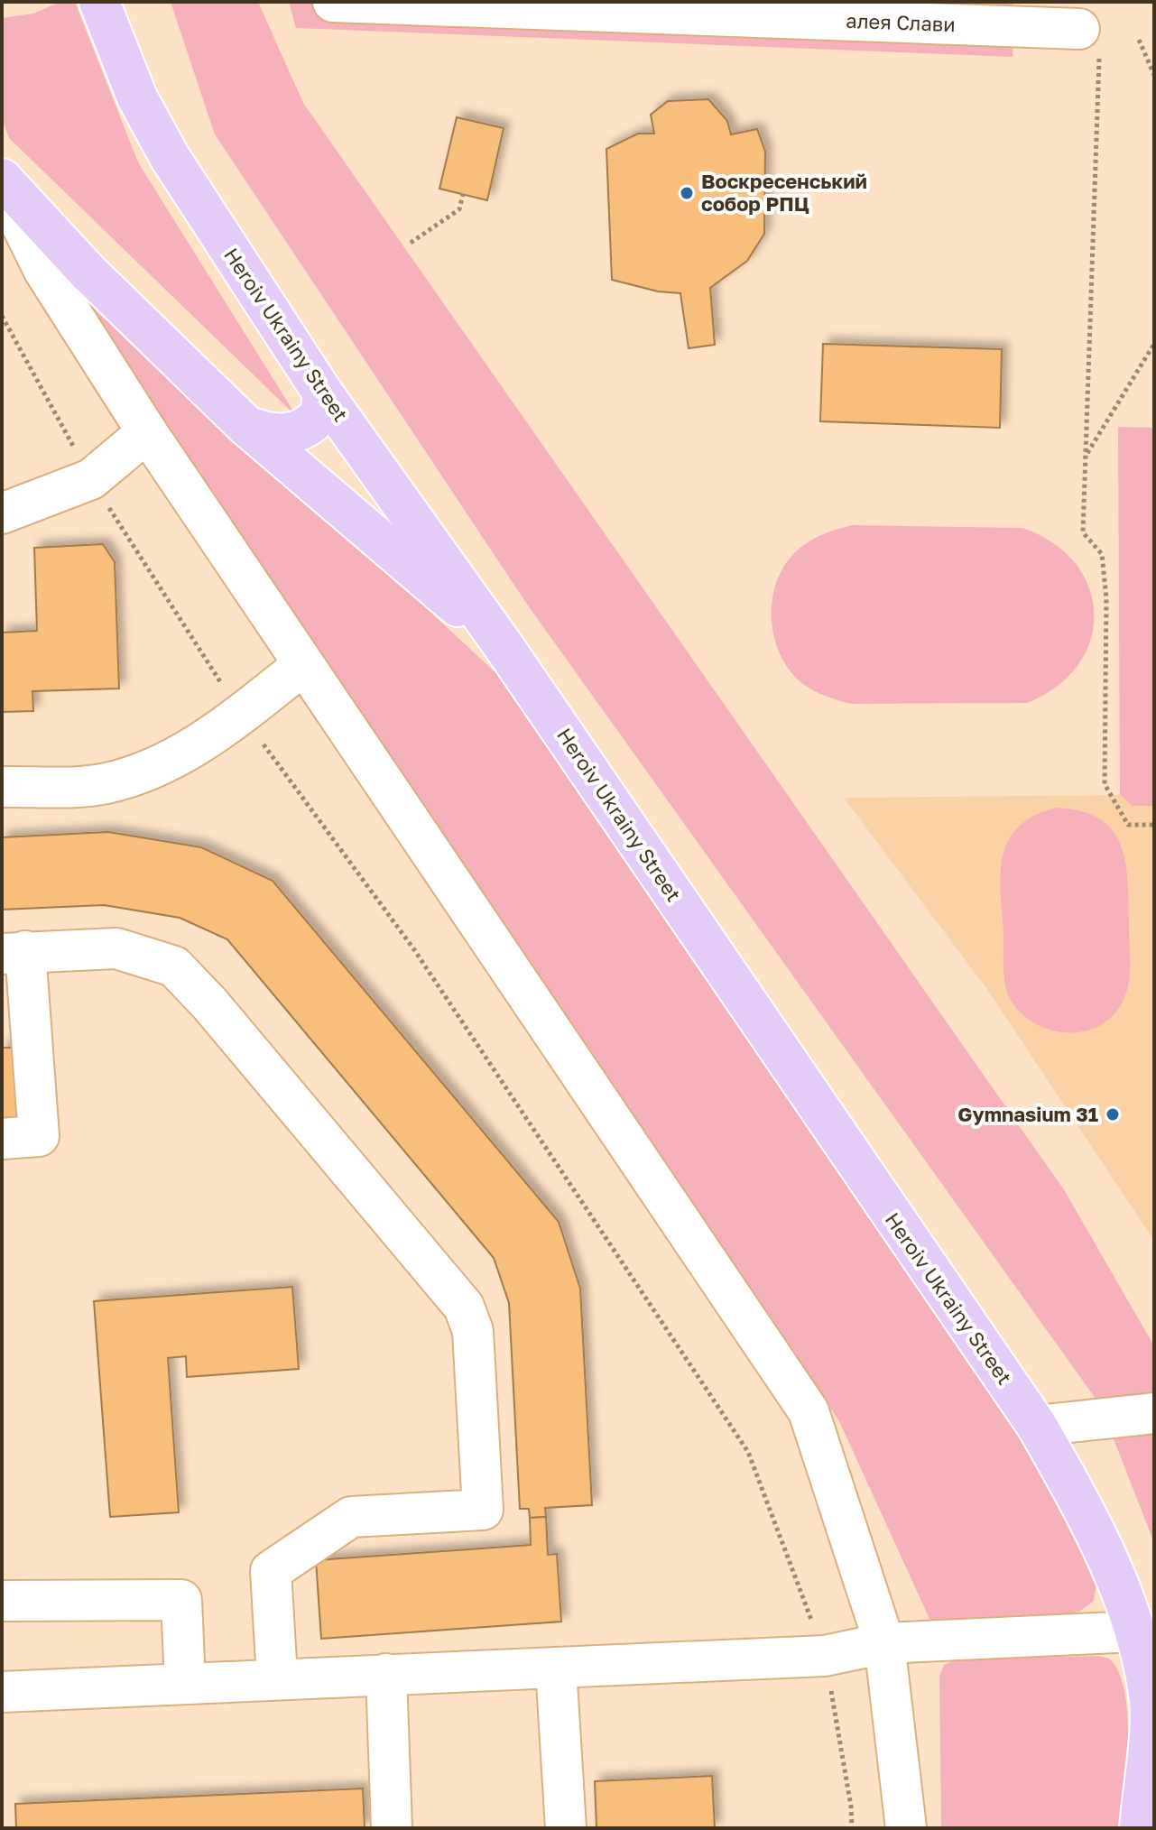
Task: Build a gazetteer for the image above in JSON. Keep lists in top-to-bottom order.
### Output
{
  "streets": {
    "main road": ["Heroiv Ukrainy Street"],
    "street": ["алея Слави"]
  },
  "places": ["Воскресенський собор РПЦ", "Gymnasium 31"]
}
